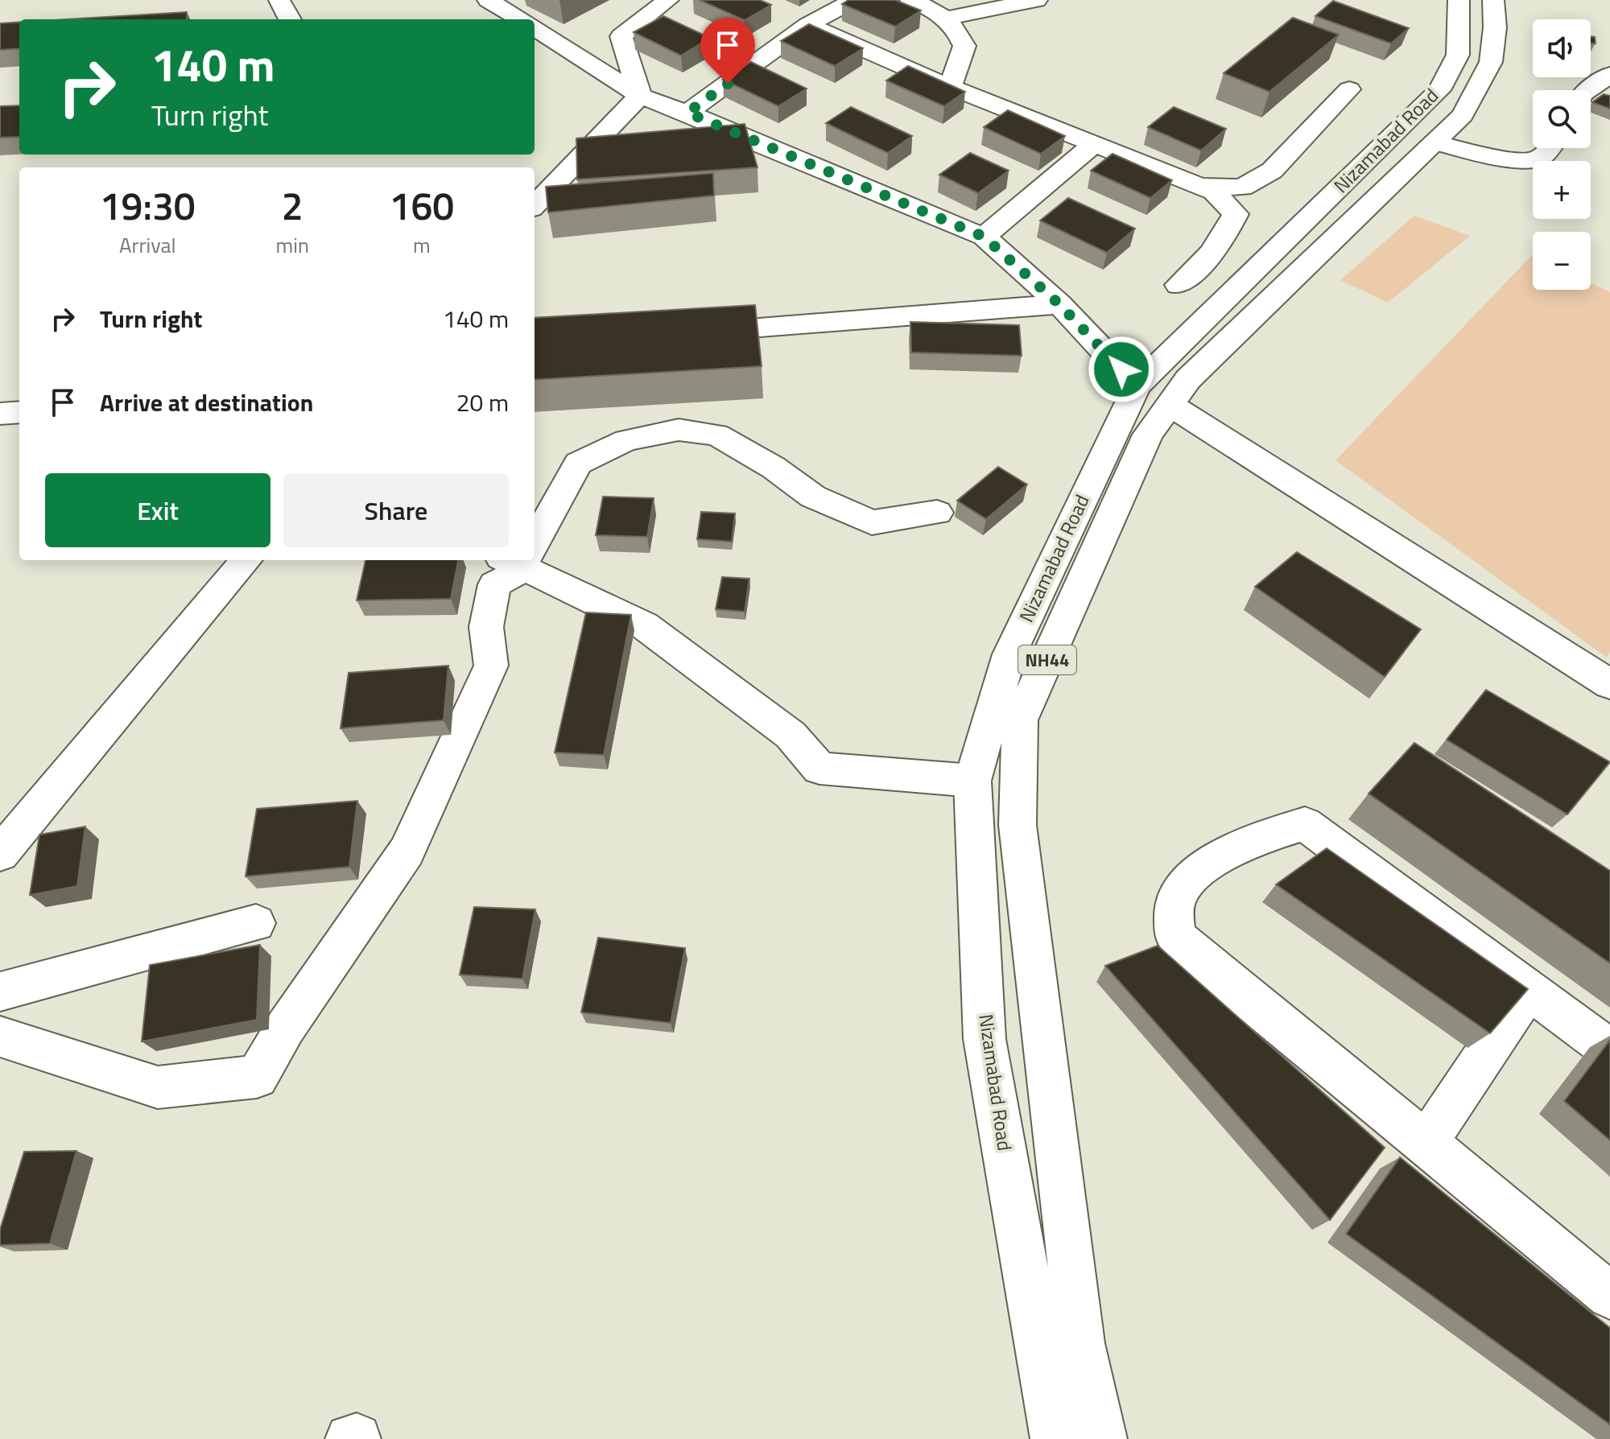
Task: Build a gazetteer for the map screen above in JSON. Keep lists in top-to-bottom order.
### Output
{
  "streets": {
    "main road": ["Nizamabad Road", "NH44"]
  },
  "page": {
    "map_buttons": ["+", "−"],
    "turn": ["140 m", "Turn right"],
    "eta": [
      "19:30",
      "Arrival",
      "2",
      "min",
      "160",
      "m"
    ],
    "list": [
      {
        "name": "Turn right",
        "value": "140 m"
      },
      {
        "name": "Arrive at destination",
        "value": "20 m"
      }
    ],
    "buttons": ["Exit", "Share"]
  }
}
